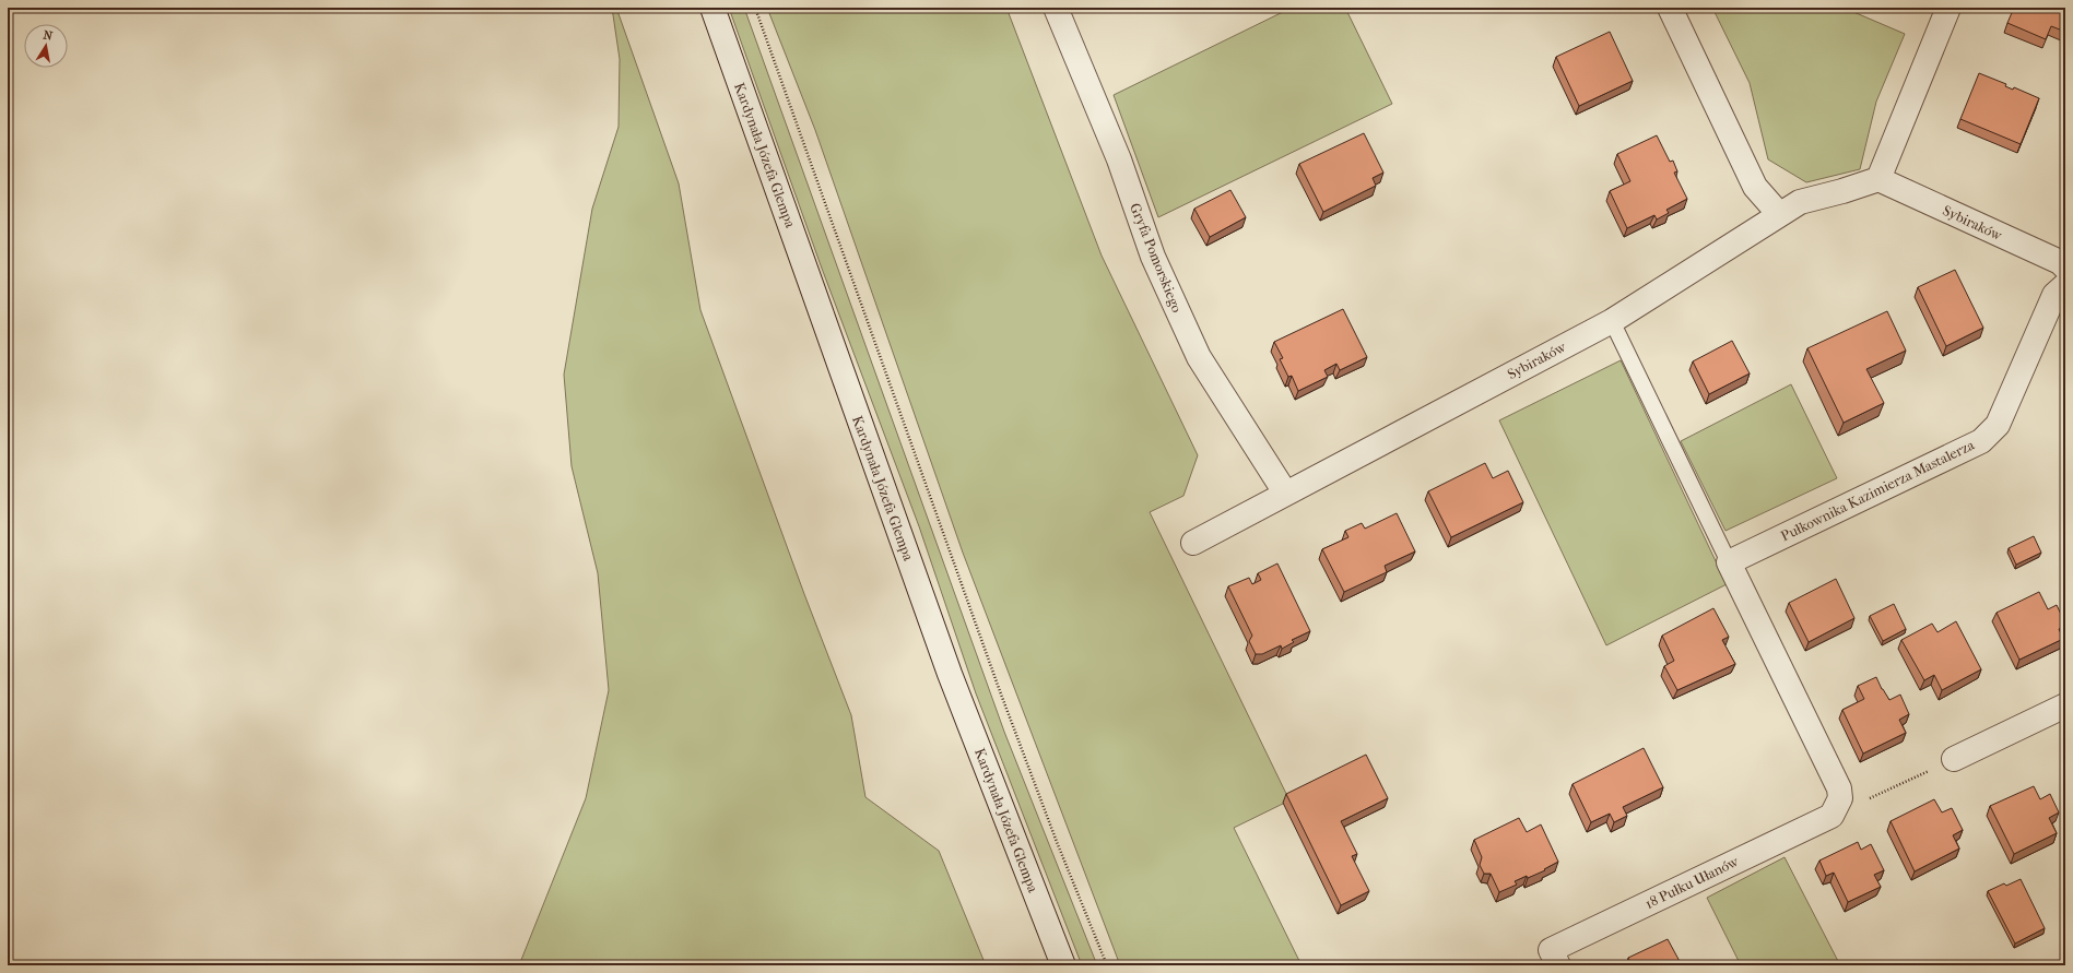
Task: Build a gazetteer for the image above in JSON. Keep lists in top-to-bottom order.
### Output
{
  "streets": {
    "street": [
      "Kardynała Józefa Glempa",
      "Sybiraków",
      "Gryfa Pomorskiego",
      "Pułkownika Kazimierza Mastalerza",
      "18 Pułku Ułanów"
    ]
  },
  "crossings": [
    ["Sybiraków", "Gryfa Pomorskiego"]
  ],
  "north": "top"
}
